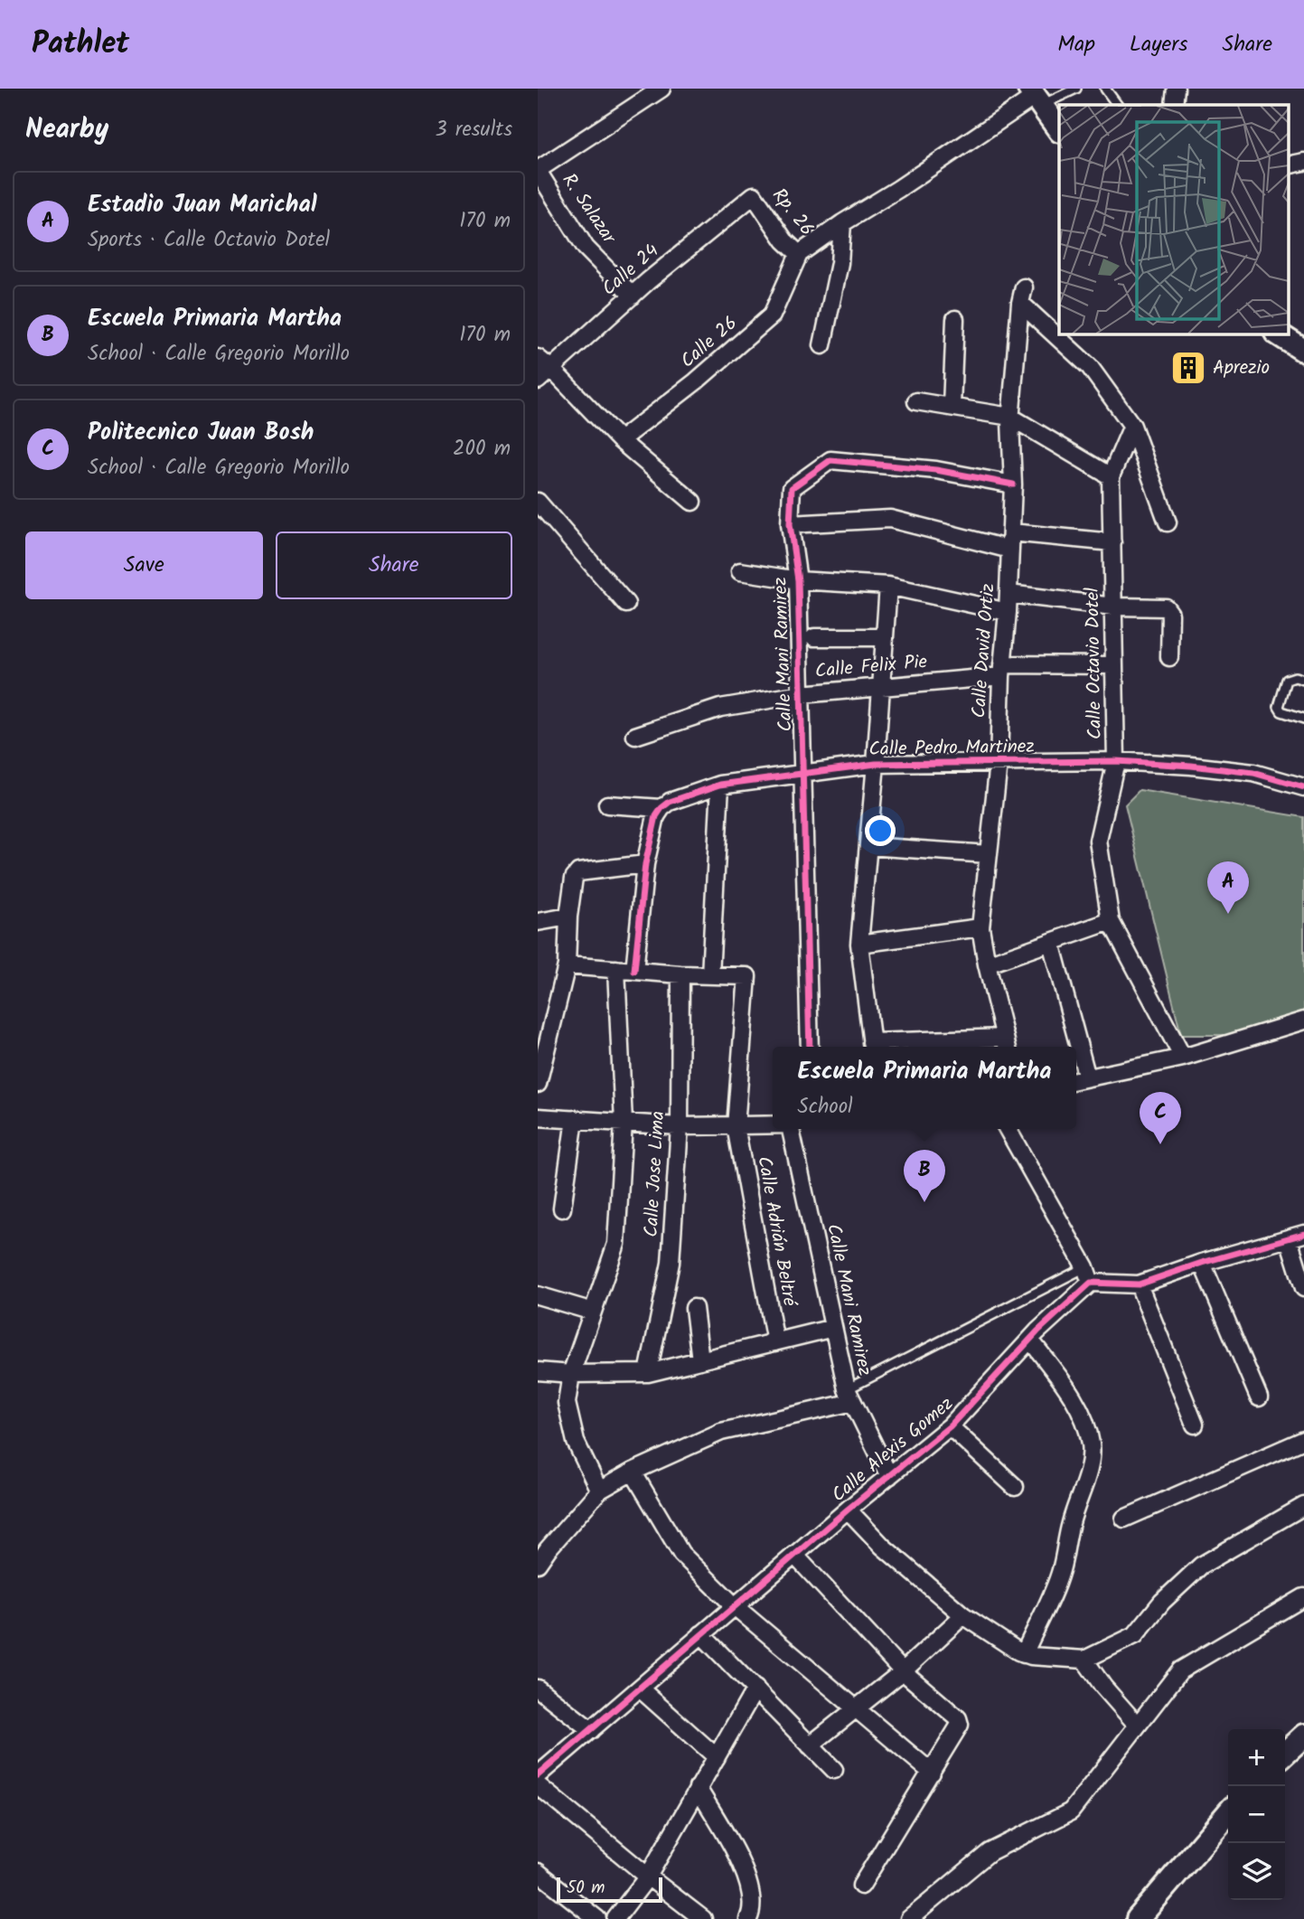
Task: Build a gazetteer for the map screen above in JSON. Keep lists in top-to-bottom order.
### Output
{
  "streets": {
    "street": [
      "R. Salazar",
      "Rp. 26",
      "Calle 24",
      "Calle 26",
      "Calle David Ortiz",
      "Calle Mani Ramirez",
      "Calle Octavio Dotel",
      "Calle Felix Pie",
      "Calle Pedro Martinez",
      "Calle Jose Lima",
      "Calle Adrián Beltré",
      "Calle Alexis Gomez"
    ]
  },
  "crossings": [
    ["R. Salazar", "Calle 24"],
    ["Rp. 26", "Calle 24"],
    ["Rp. 26", "Calle 26"],
    ["Calle David Ortiz", "Calle Mani Ramirez"],
    ["Calle David Ortiz", "Calle Felix Pie"],
    ["Calle David Ortiz", "Calle Pedro Martinez"],
    ["Calle Mani Ramirez", "Calle Felix Pie"],
    ["Calle Mani Ramirez", "Calle Pedro Martinez"],
    ["Calle Mani Ramirez", "Calle Alexis Gomez"],
    ["Calle Octavio Dotel", "Calle Felix Pie"],
    ["Calle Octavio Dotel", "Calle Pedro Martinez"]
  ],
  "places": {
    "building": ["Aprezio"]
  },
  "scale_bar": "50 m",
  "page": {
    "header": "Pathlet",
    "nav": ["Map", "Layers", "Share"],
    "heading": ["Nearby", "3 results"],
    "list": [
      {
        "mark": "A",
        "name": "Estadio Juan Marichal",
        "note": "Sports · Calle Octavio Dotel",
        "value": "170 m"
      },
      {
        "mark": "B",
        "name": "Escuela Primaria Martha",
        "note": "School · Calle Gregorio Morillo",
        "value": "170 m"
      },
      {
        "mark": "C",
        "name": "Politecnico Juan Bosh",
        "note": "School · Calle Gregorio Morillo",
        "value": "200 m"
      }
    ],
    "buttons": ["Save", "Share"],
    "pins": ["A", "C", "B"],
    "popup": ["Escuela Primaria Martha", "School"],
    "map_buttons": ["+", "−"],
    "scale": "50 m"
  }
}
